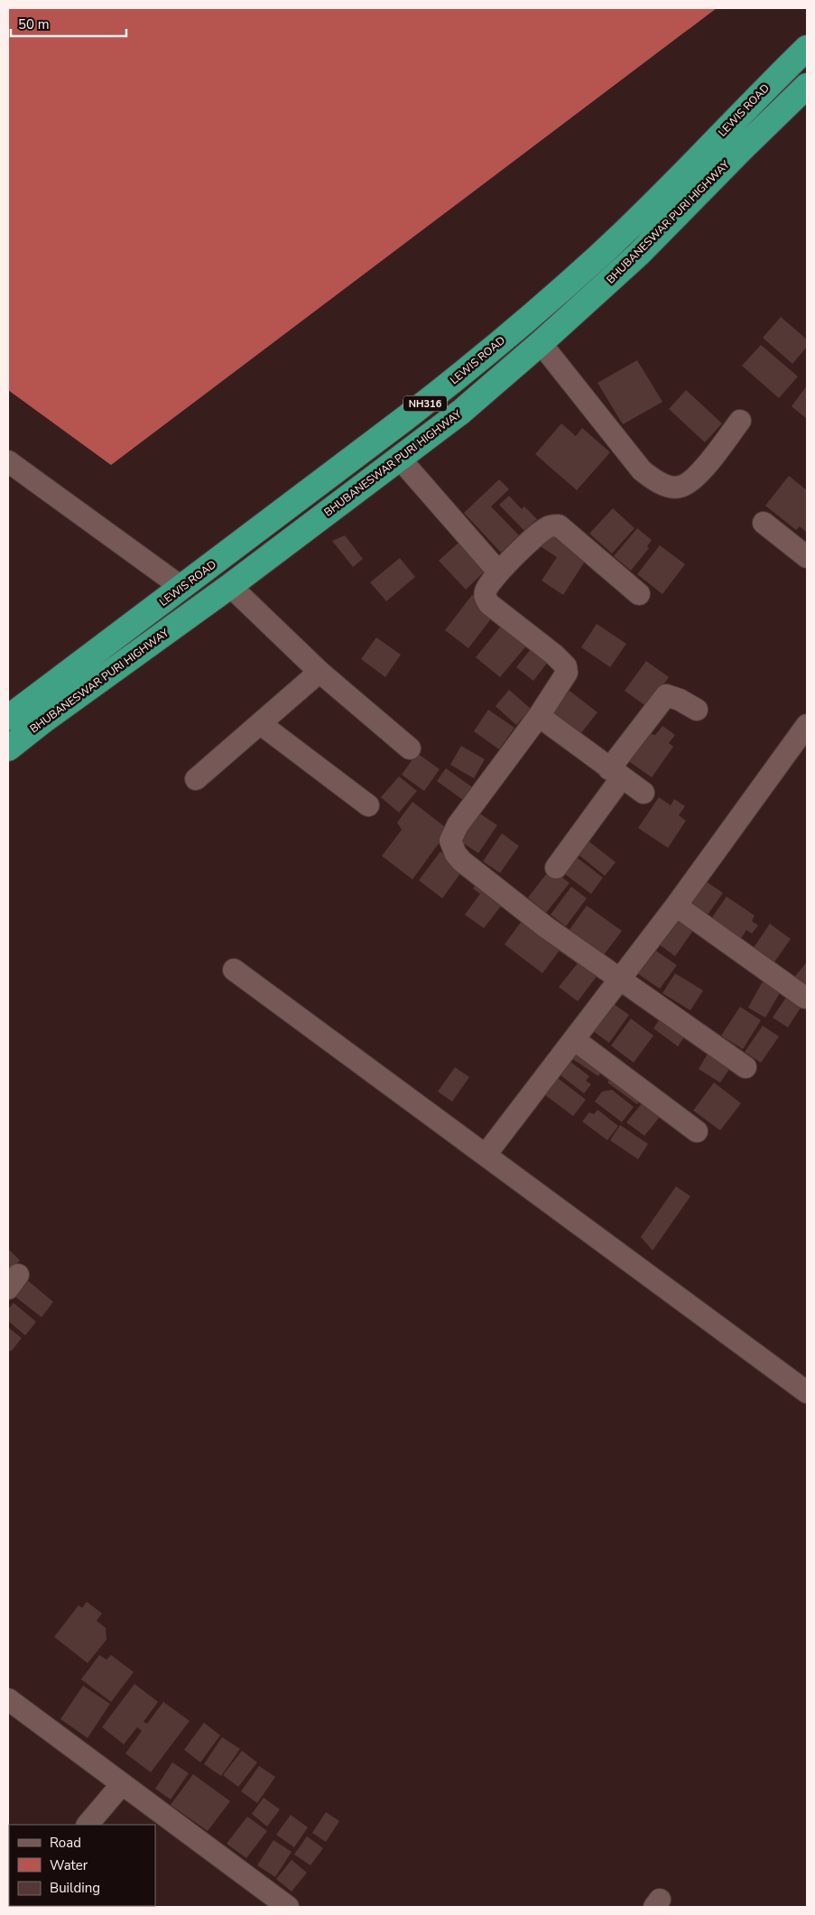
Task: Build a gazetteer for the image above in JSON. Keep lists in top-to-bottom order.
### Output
{
  "streets": {
    "highway": ["LEWIS ROAD", "BHUBANESWAR PURI HIGHWAY", "NH316"]
  },
  "legend": ["Road", "Water", "Building"],
  "scale_bar": "50 m"
}
